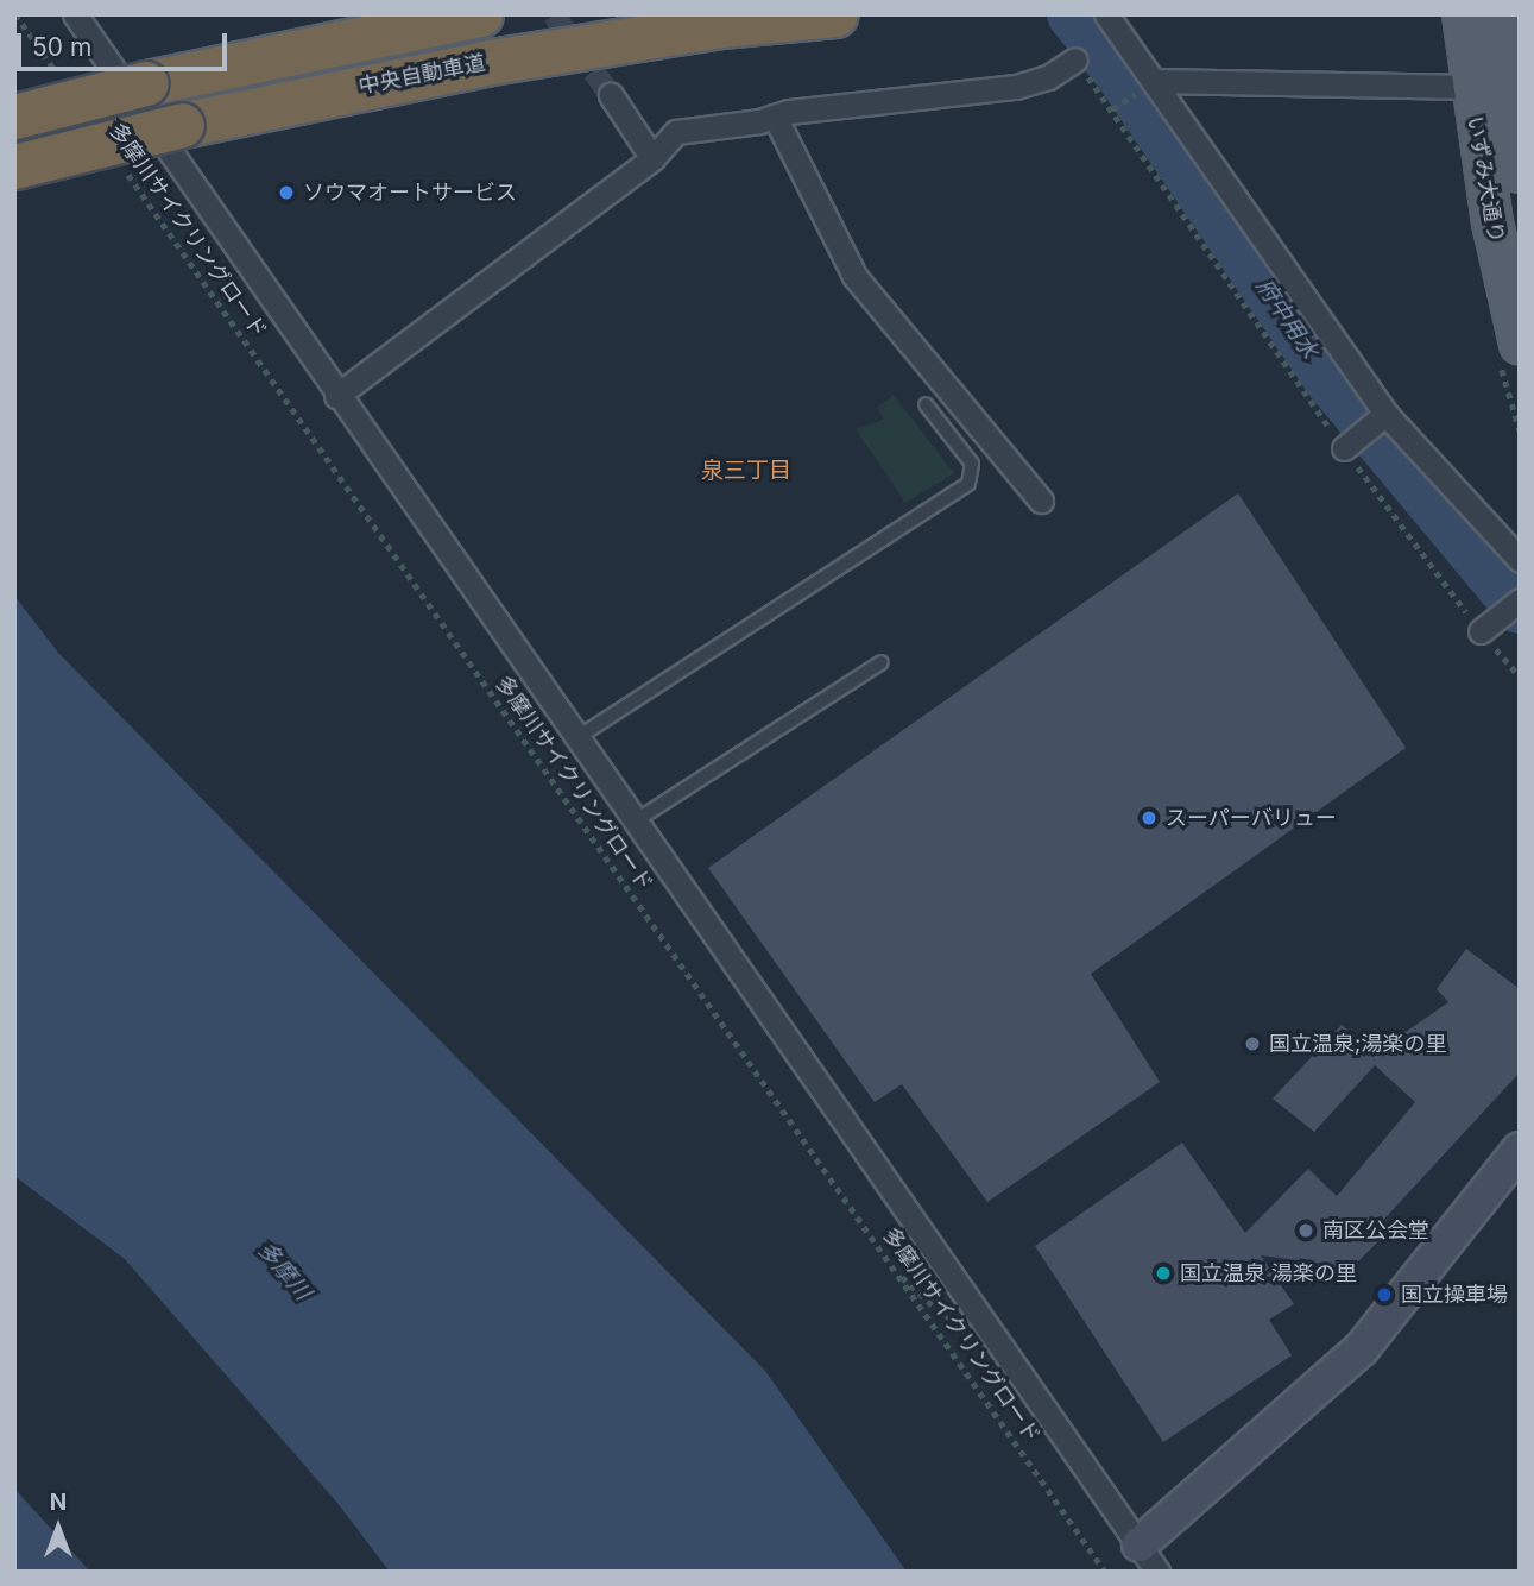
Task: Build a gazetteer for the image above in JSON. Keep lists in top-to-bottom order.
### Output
{
  "streets": {
    "highway": ["中央自動車道"],
    "main road": ["いずみ大通り"],
    "path": ["多摩川サイクリングロード"]
  },
  "districts": ["泉三丁目"],
  "water": ["府中用水", "多摩川"],
  "places": [
    "ソウマオートサービス",
    "スーパーバリュー",
    "国立温泉;湯楽の里",
    "南区公会堂",
    "国立温泉 湯楽の里",
    "国立操車場"
  ],
  "scale_bar": "50 m",
  "north": "top"
}
